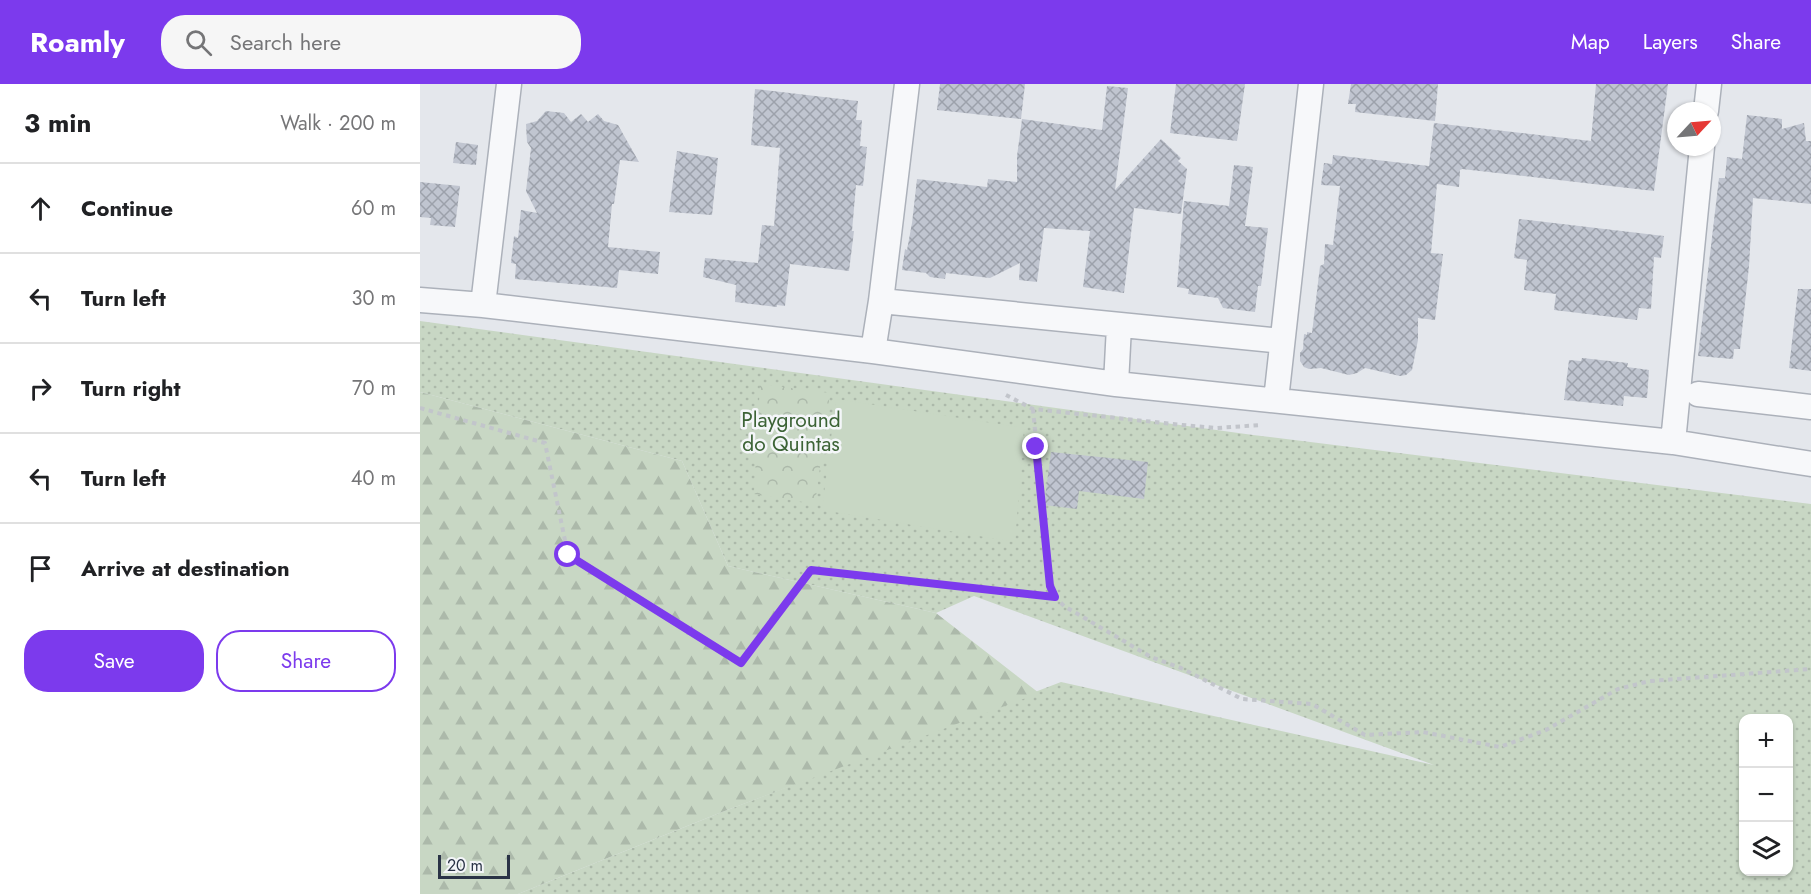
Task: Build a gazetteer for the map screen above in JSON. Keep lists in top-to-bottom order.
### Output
{
  "parks": ["Playground do Quintas"],
  "scale_bar": "20 m",
  "north": "top right",
  "page": {
    "header": "Roamly",
    "search": "Search here",
    "nav": ["Map", "Layers", "Share"],
    "heading": ["3 min", "Walk · 200 m"],
    "list": [
      ["Continue", "60 m"],
      ["Turn left", "30 m"],
      ["Turn right", "70 m"],
      ["Turn left", "40 m"],
      "Arrive at destination"
    ],
    "buttons": ["Save", "Share"],
    "map_buttons": ["+", "−"],
    "scale": "20 m"
  }
}
